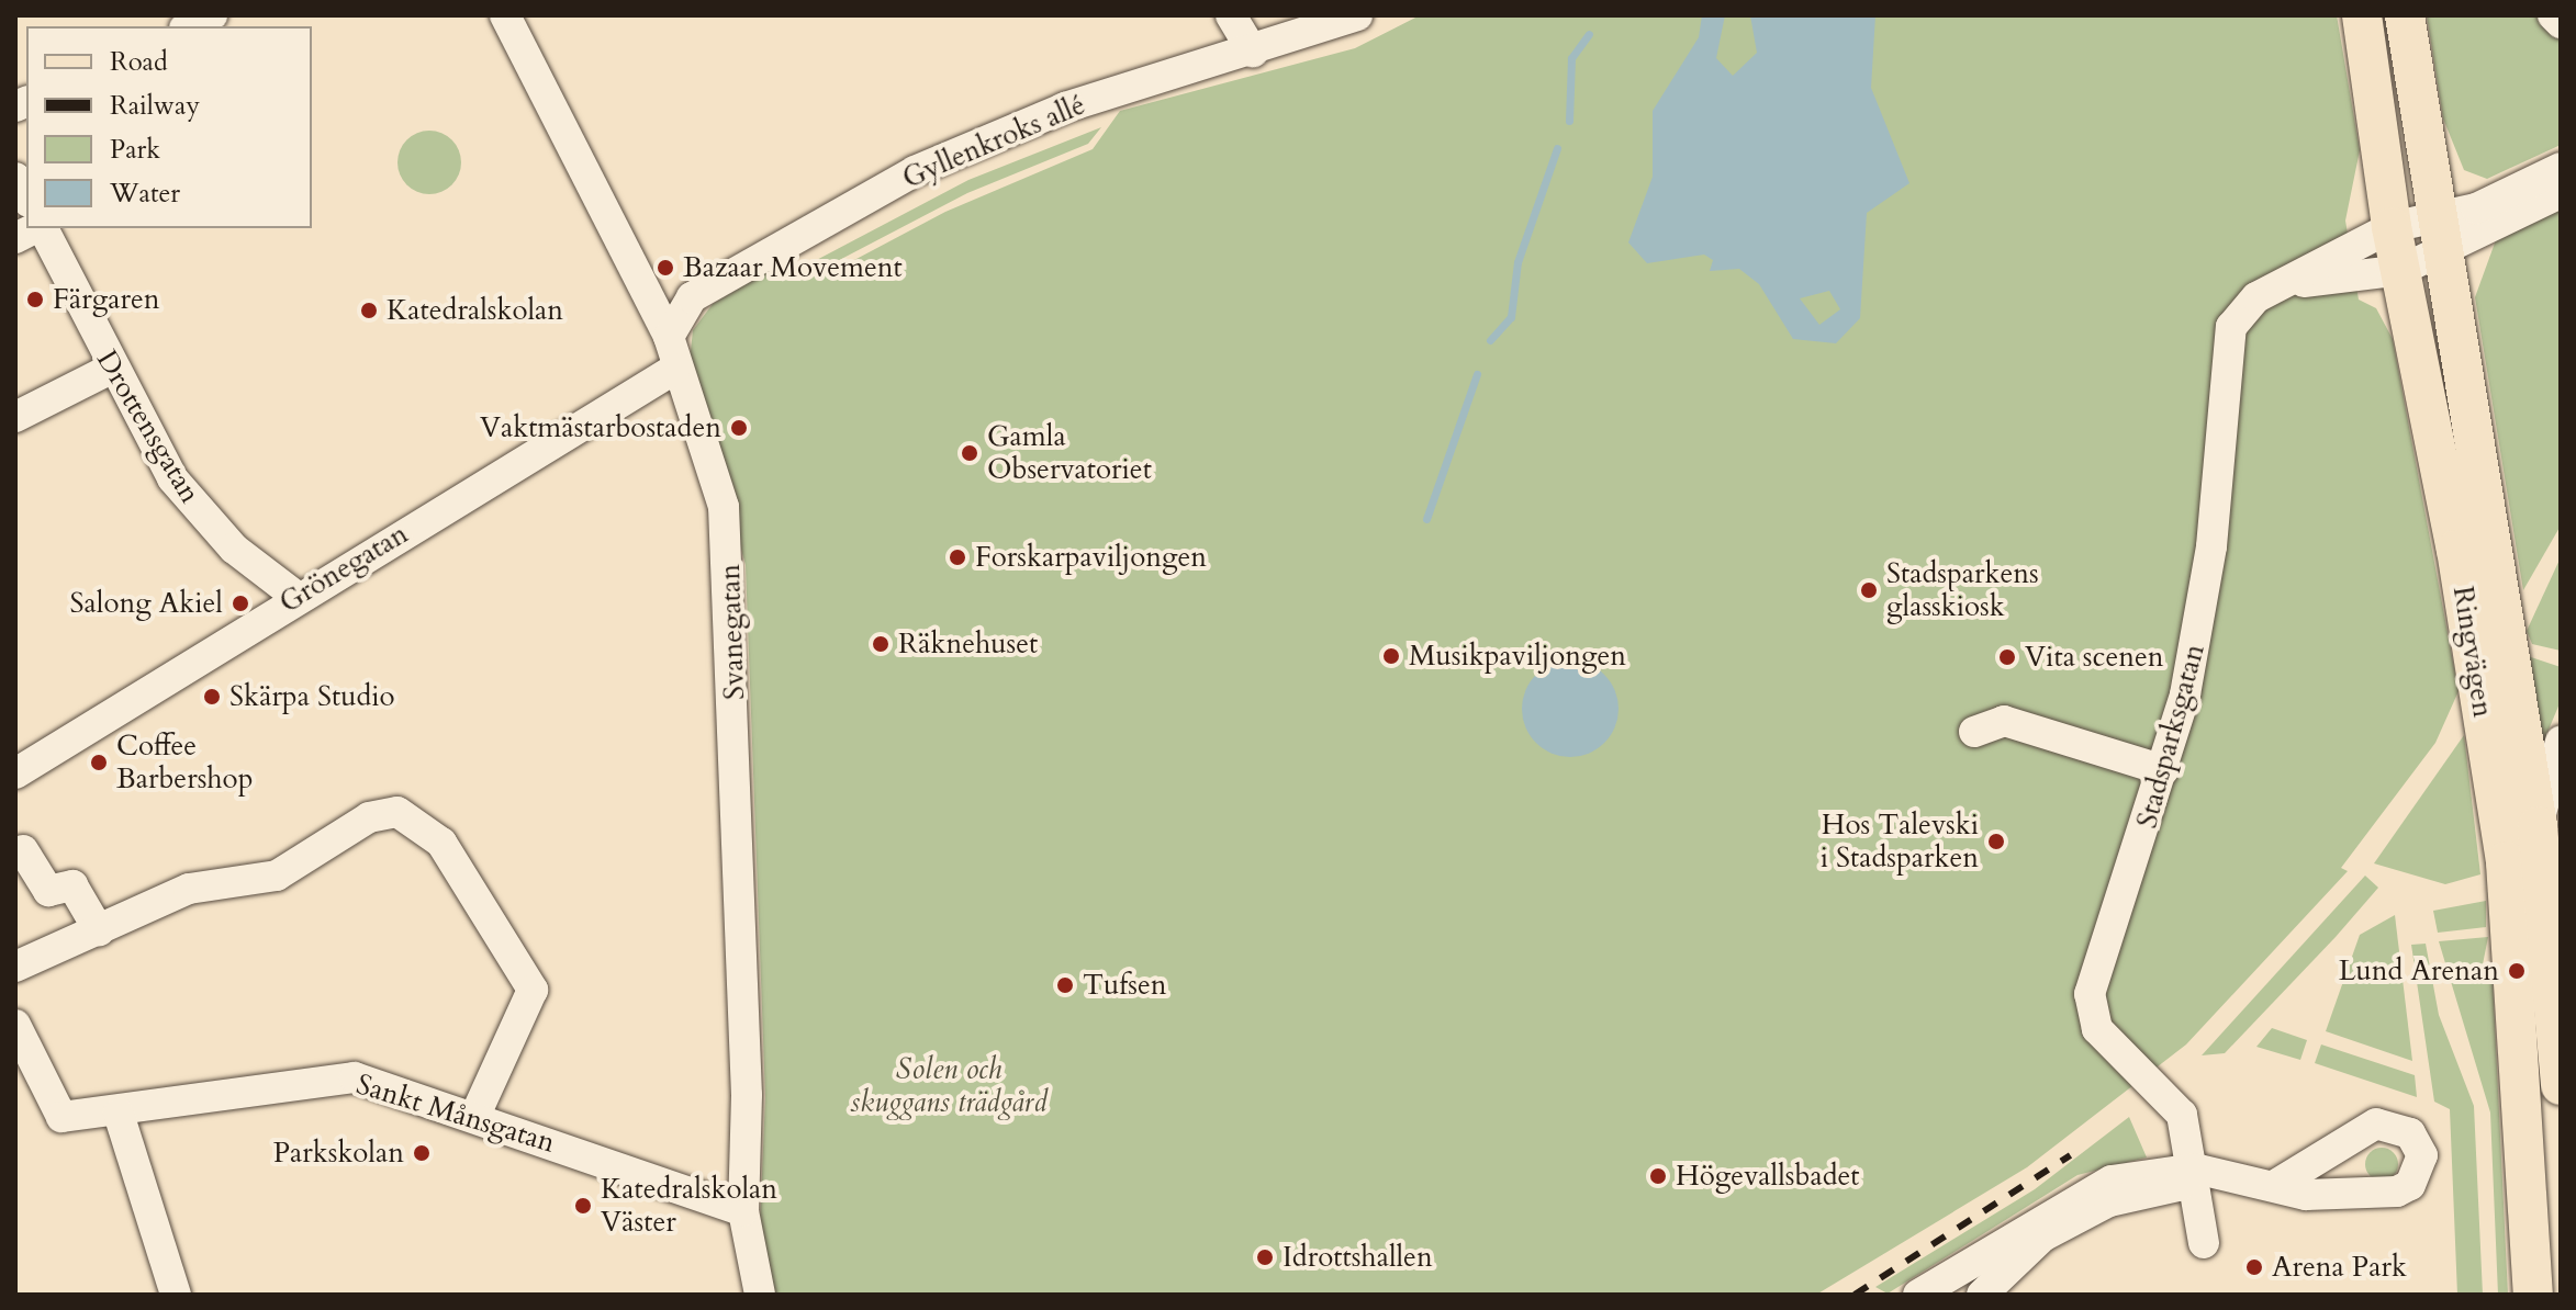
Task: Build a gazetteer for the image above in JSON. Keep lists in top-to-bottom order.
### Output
{
  "streets": {
    "main road": ["Ringvägen"],
    "street": [
      "Gyllenkroks allé",
      "Drottensgatan",
      "Grönegatan",
      "Svanegatan",
      "Stadsparksgatan",
      "Sankt Månsgatan"
    ]
  },
  "crossings": [
    ["Gyllenkroks allé", "Svanegatan"],
    ["Drottensgatan", "Grönegatan"],
    ["Grönegatan", "Svanegatan"],
    ["Svanegatan", "Sankt Månsgatan"],
    ["Ringvägen", "Stadsparksgatan"]
  ],
  "parks": ["Solen och skuggans trädgård"],
  "places": [
    "Bazaar Movement",
    "Färgaren",
    "Katedralskolan",
    "Vaktmästarbostaden",
    "Gamla Observatoriet",
    "Forskarpaviljongen",
    "Stadsparkens glasskiosk",
    "Salong Akiel",
    "Räknehuset",
    "Musikpaviljongen",
    "Vita scenen",
    "Skärpa Studio",
    "Coffee Barbershop",
    "Hos Talevski i Stadsparken",
    "Lund Arenan",
    "Tufsen",
    "Parkskolan",
    "Högevallsbadet",
    "Katedralskolan Väster",
    "Idrottshallen",
    "Arena Park"
  ],
  "legend": [
    "Road",
    "Railway",
    "Park",
    "Water"
  ]
}
